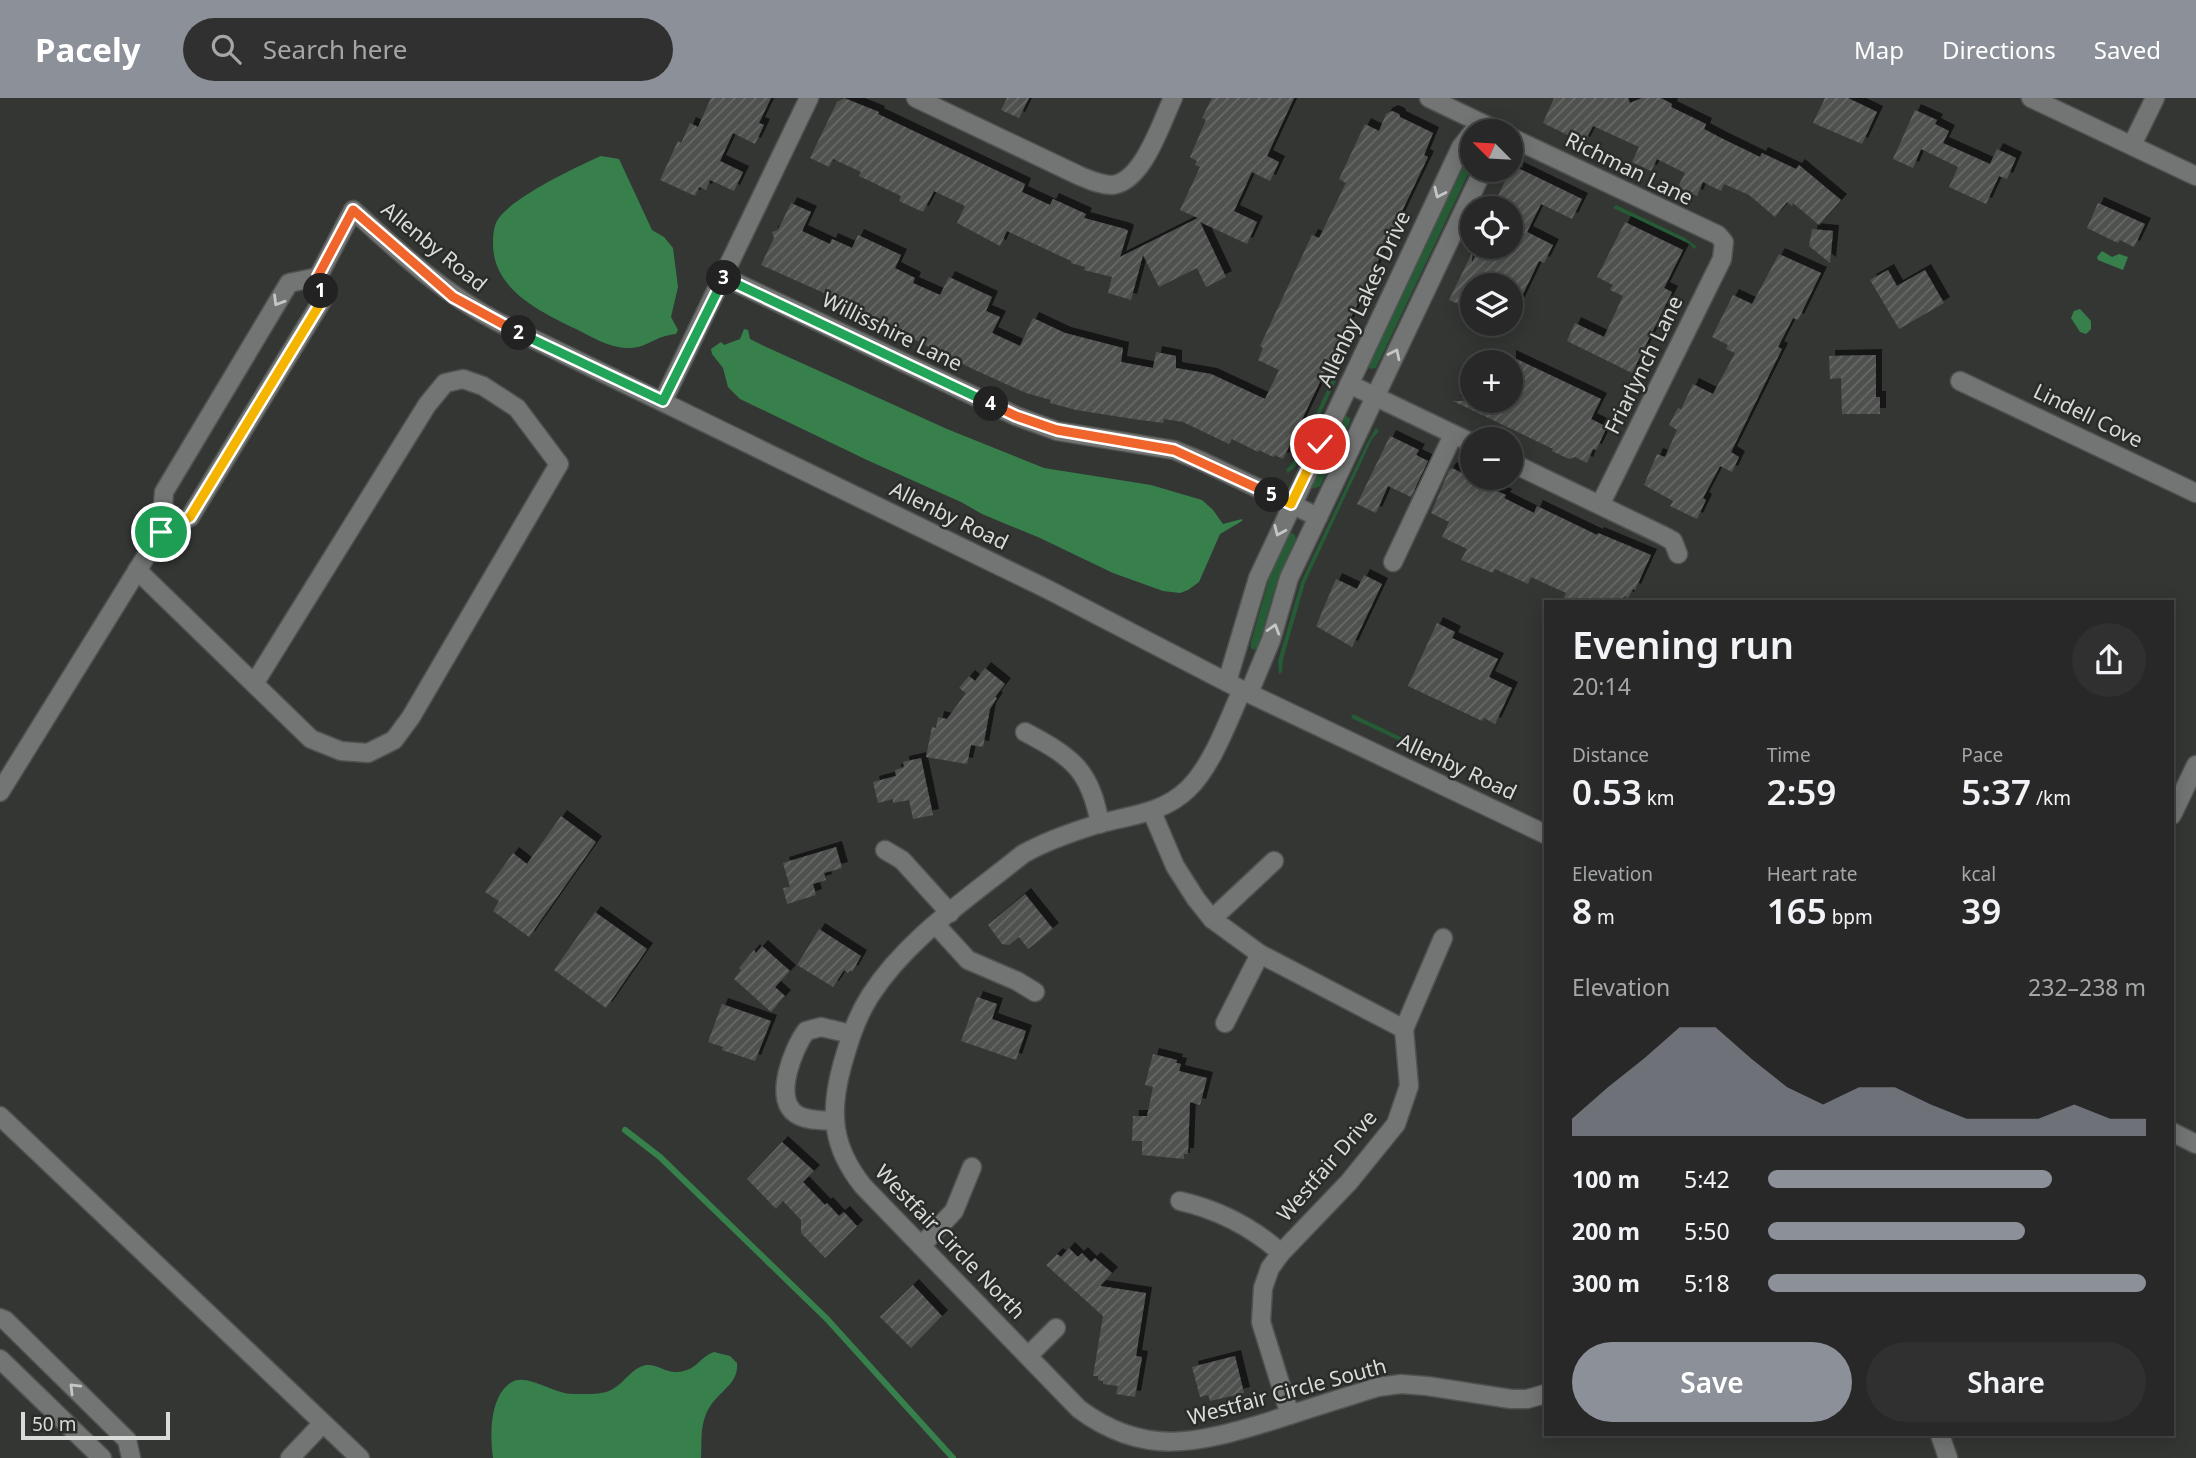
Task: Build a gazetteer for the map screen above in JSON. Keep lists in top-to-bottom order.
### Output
{
  "streets": {
    "street": [
      "Richman Lane",
      "Allenby Road",
      "Allenby Lakes Drive",
      "Willisshire Lane",
      "Friarlynch Lane",
      "Lindell Cove",
      "Westfair Drive",
      "Westfair Circle North",
      "Westfair Circle South"
    ]
  },
  "crossings": [
    ["Richman Lane", "Friarlynch Lane"],
    ["Allenby Road", "Allenby Lakes Drive"],
    ["Allenby Road", "Westfair Circle North"],
    ["Allenby Lakes Drive", "Willisshire Lane"],
    ["Allenby Lakes Drive", "Westfair Circle North"],
    ["Westfair Drive", "Westfair Circle South"],
    ["Westfair Circle North", "Westfair Circle South"]
  ],
  "scale_bar": "50 m",
  "north": "top left",
  "page": {
    "header": "Pacely",
    "search": "Search here",
    "nav": ["Map", "Directions", "Saved"],
    "map_buttons": ["+", "−"],
    "pins": [
      "3",
      "1",
      "2",
      "4",
      "5"
    ],
    "heading": ["Evening run", "20:14"],
    "stats": [
      ["Distance", "0.53 km"],
      ["Time", "2:59"],
      ["Pace", "5:37 /km"],
      ["Elevation", "8 m"],
      ["Heart rate", "165 bpm"],
      ["kcal", "39"]
    ],
    "chart": ["Elevation", "232–238 m"],
    "list": [
      {
        "name": "100 m",
        "note": "5:42"
      },
      {
        "name": "200 m",
        "note": "5:50"
      },
      {
        "name": "300 m",
        "note": "5:18"
      }
    ],
    "buttons": ["Save", "Share"],
    "scale": "50 m"
  }
}
